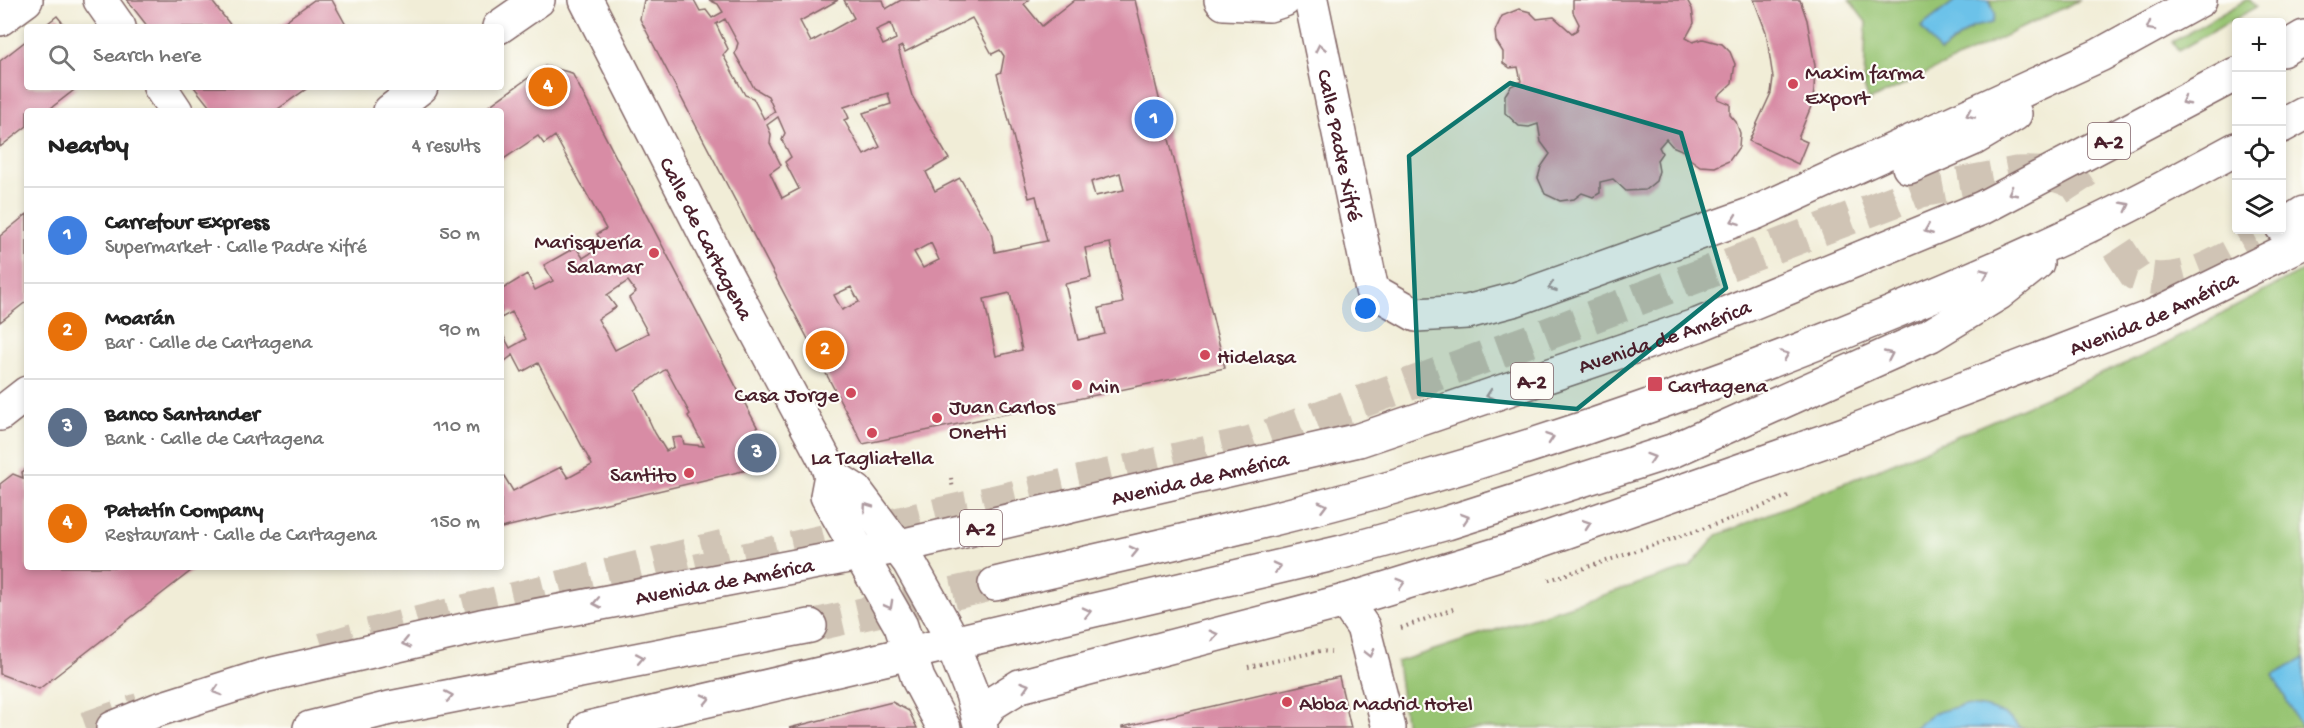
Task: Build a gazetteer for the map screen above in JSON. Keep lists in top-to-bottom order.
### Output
{
  "streets": {
    "main road": [
      "A-2",
      "Calle Padre Xifré",
      "Calle de Cartagena",
      "Avenida de América"
    ]
  },
  "crossings": [
    ["Calle de Cartagena", "Avenida de América"]
  ],
  "places": {
    "other": [
      "Maxim farma Export",
      "Marisquería Salamar",
      "Hidelasa",
      "Min",
      "Casa Jorge",
      "Juan Carlos Onetti",
      "La Tagliatella",
      "Santito",
      "Abba Madrid Hotel"
    ],
    "transit": ["Cartagena"]
  },
  "page": {
    "map_buttons": ["+", "−"],
    "search": "Search here",
    "pins": [
      "4",
      "1",
      "2",
      "3"
    ],
    "heading": ["Nearby", "4 results"],
    "list": [
      {
        "mark": "1",
        "name": "Carrefour Express",
        "note": "Supermarket · Calle Padre Xifré",
        "value": "50 m"
      },
      {
        "mark": "2",
        "name": "Moarán",
        "note": "Bar · Calle de Cartagena",
        "value": "90 m"
      },
      {
        "mark": "3",
        "name": "Banco Santander",
        "note": "Bank · Calle de Cartagena",
        "value": "110 m"
      },
      {
        "mark": "4",
        "name": "Patatín Company",
        "note": "Restaurant · Calle de Cartagena",
        "value": "150 m"
      }
    ]
  }
}
